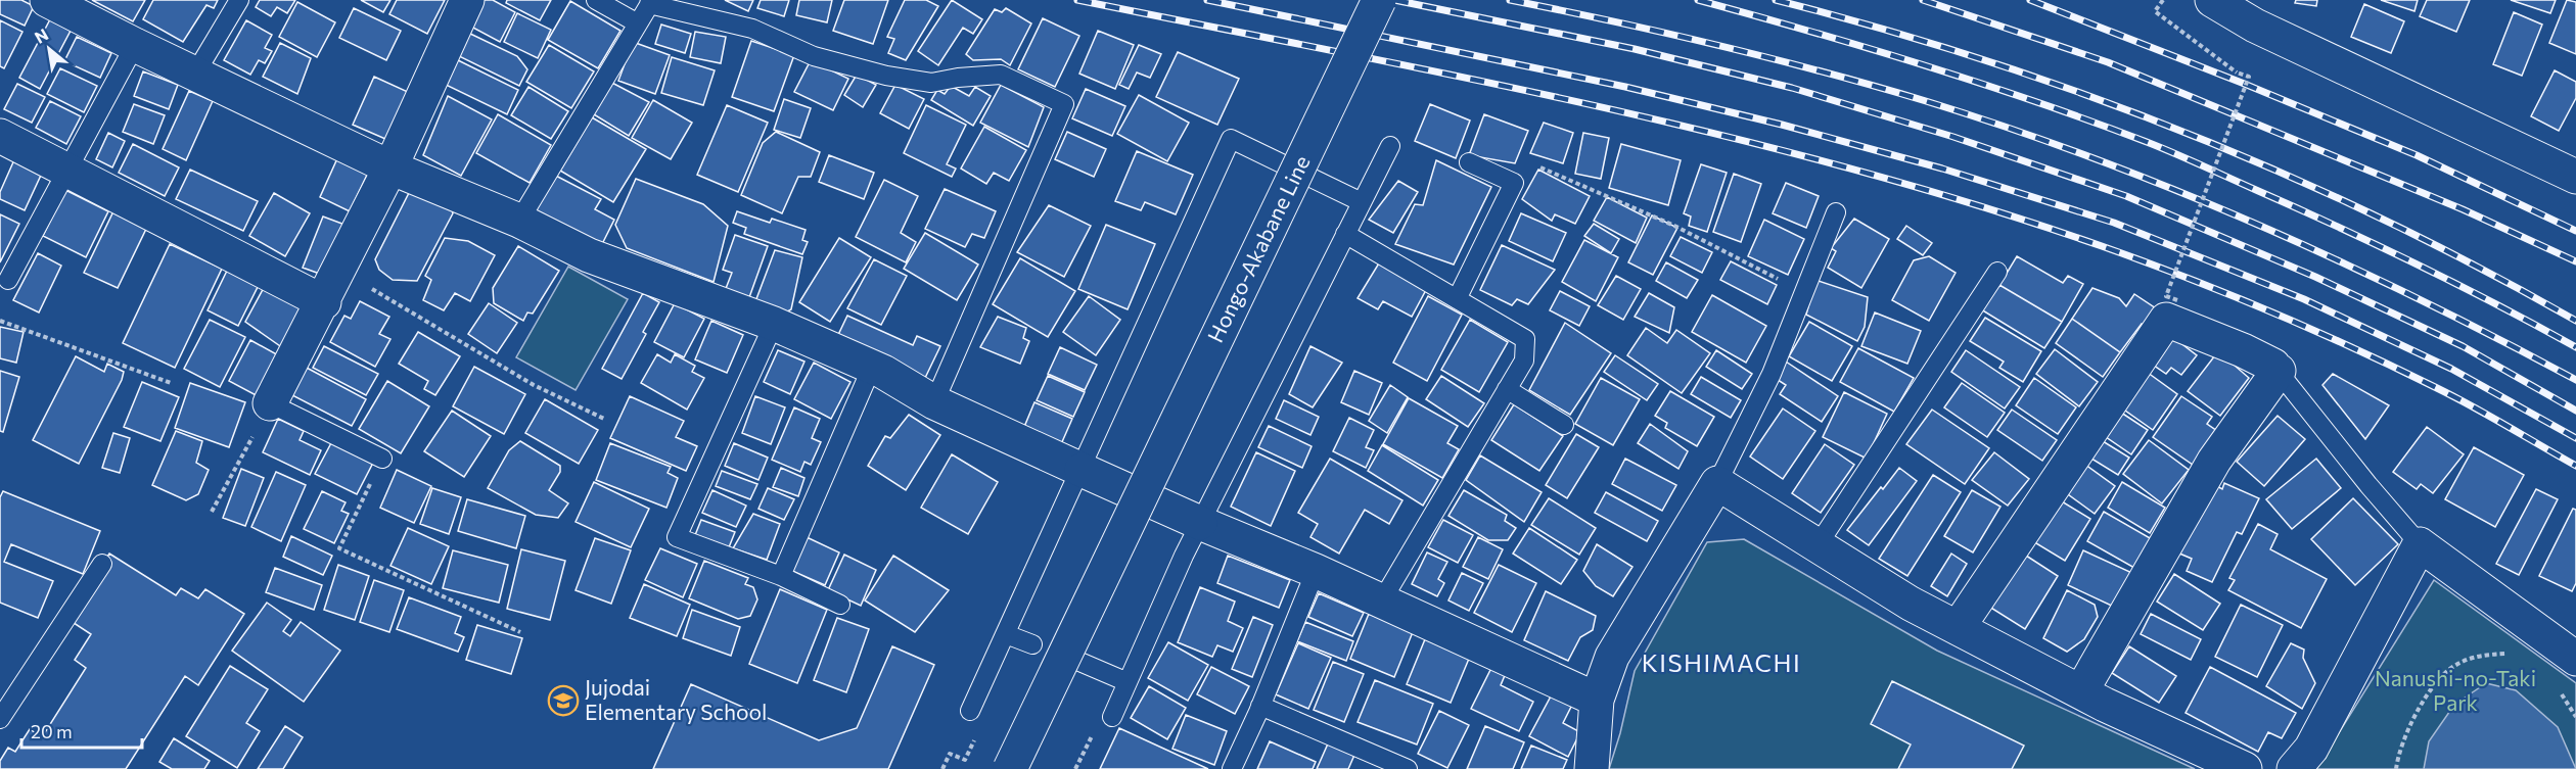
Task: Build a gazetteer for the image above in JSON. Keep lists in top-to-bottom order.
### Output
{
  "streets": {
    "street": ["Hongo-Akabane Line"]
  },
  "districts": ["KISHIMACHI"],
  "parks": ["Nanushi-no-Taki Park"],
  "places": {
    "school or university": ["Jujodai Elementary School"]
  },
  "scale_bar": "20 m",
  "north": "top left"
}
